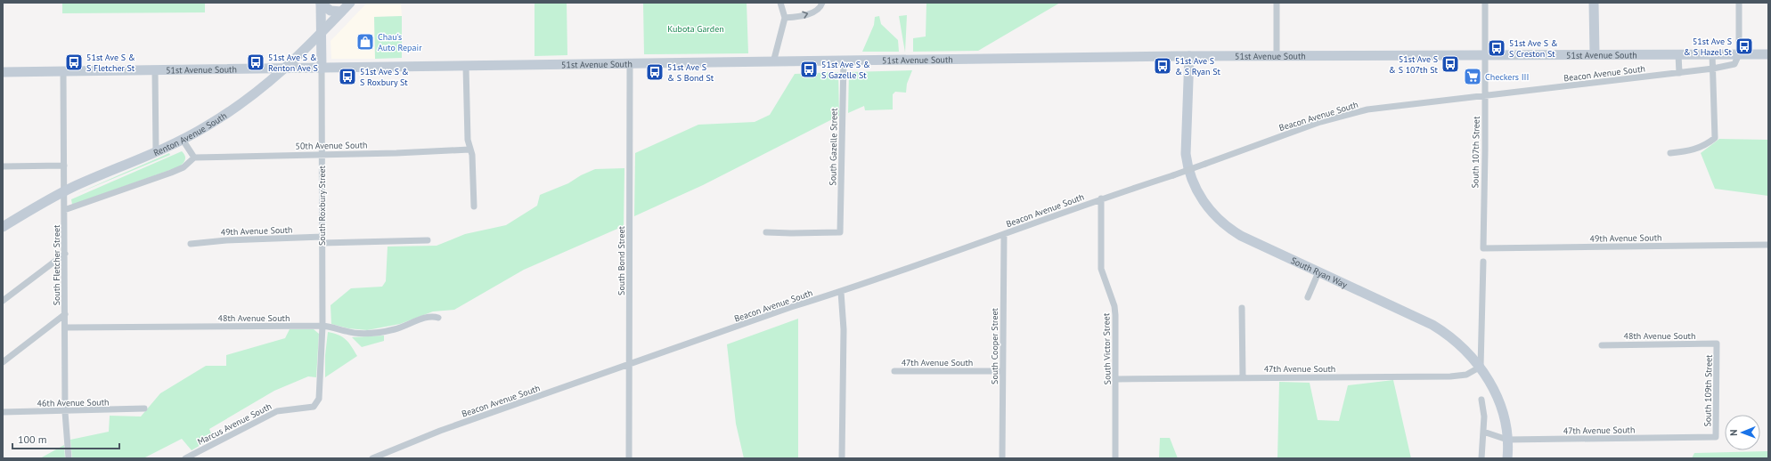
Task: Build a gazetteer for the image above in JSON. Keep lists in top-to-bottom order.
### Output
{
  "streets": {
    "street": [
      "51st Avenue South",
      "Beacon Avenue South",
      "Renton Avenue South",
      "50th Avenue South",
      "South Gazelle Street",
      "South 107th Street",
      "South Roxbury Street",
      "49th Avenue South",
      "South Bond Street",
      "South Fletcher Street",
      "South Ryan Way",
      "48th Avenue South",
      "South Cooper Street",
      "South Victor Street",
      "47th Avenue South",
      "South 109th Street",
      "46th Avenue South",
      "Marcus Avenue South"
    ]
  },
  "crossings": [
    ["51st Avenue South", "Beacon Avenue South"],
    ["51st Avenue South", "Renton Avenue South"],
    ["51st Avenue South", "South Gazelle Street"],
    ["51st Avenue South", "South 107th Street"],
    ["51st Avenue South", "South Roxbury Street"],
    ["51st Avenue South", "South Bond Street"],
    ["51st Avenue South", "South Fletcher Street"],
    ["51st Avenue South", "South Ryan Way"],
    ["Beacon Avenue South", "South 107th Street"],
    ["Beacon Avenue South", "South Bond Street"],
    ["Beacon Avenue South", "South Cooper Street"],
    ["Beacon Avenue South", "South Victor Street"],
    ["Renton Avenue South", "South Roxbury Street"],
    ["Renton Avenue South", "South Fletcher Street"],
    ["50th Avenue South", "South Roxbury Street"],
    ["South 107th Street", "49th Avenue South"],
    ["South Roxbury Street", "49th Avenue South"],
    ["South Roxbury Street", "48th Avenue South"],
    ["South Roxbury Street", "Marcus Avenue South"],
    ["South Fletcher Street", "48th Avenue South"],
    ["South Fletcher Street", "46th Avenue South"],
    ["South Ryan Way", "47th Avenue South"],
    ["48th Avenue South", "South 109th Street"],
    ["South Cooper Street", "47th Avenue South"],
    ["South Victor Street", "47th Avenue South"],
    ["47th Avenue South", "South 109th Street"]
  ],
  "parks": ["Kubota Garden"],
  "places": {
    "shop": ["Chau's Auto Repair"],
    "bus stop": [
      "51st Ave S & S Hazel St",
      "51st Ave S & S Creston St",
      "51st Ave S & S Fletcher St",
      "51st Ave S & Renton Ave S",
      "51st Ave S & S 107th St",
      "51st Ave S & S Ryan St",
      "51st Ave S & S Gazelle St",
      "51st Ave S & S Bond St",
      "51st Ave S & S Roxbury St"
    ],
    "supermarket": ["Checkers III"]
  },
  "scale_bar": "100 m",
  "north": "left"
}
